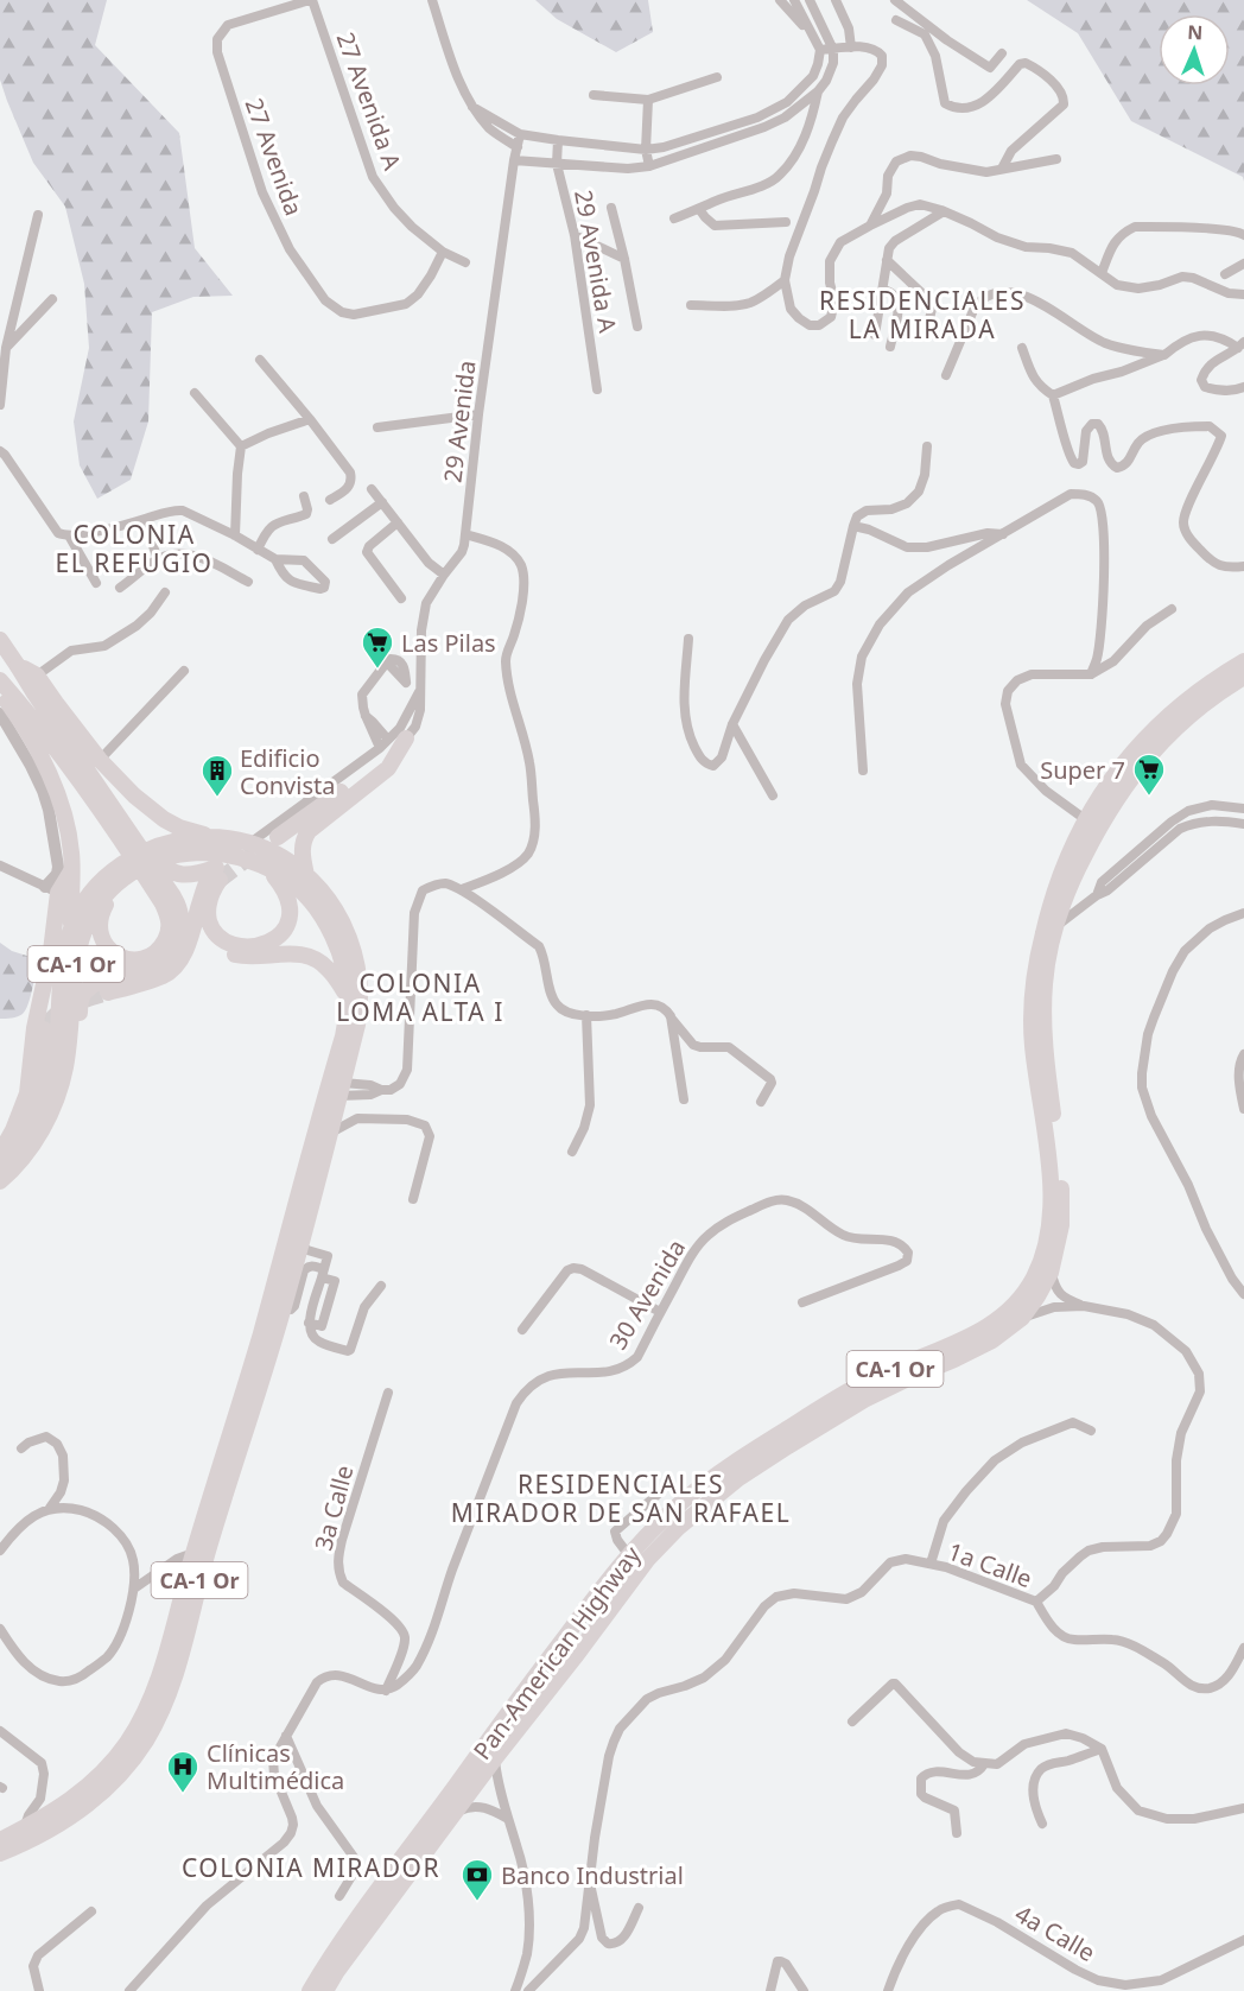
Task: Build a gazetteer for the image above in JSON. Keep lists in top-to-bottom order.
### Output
{
  "streets": {
    "main road": ["CA-1 Or", "Pan-American Highway"],
    "street": [
      "27 Avenida A",
      "27 Avenida",
      "29 Avenida A",
      "29 Avenida",
      "30 Avenida",
      "3a Calle",
      "1a Calle",
      "4a Calle"
    ]
  },
  "crossings": [
    ["27 Avenida A", "27 Avenida"],
    ["30 Avenida", "3a Calle"]
  ],
  "districts": [
    "RESIDENCIALES LA MIRADA",
    "COLONIA EL REFUGIO",
    "COLONIA LOMA ALTA I",
    "RESIDENCIALES MIRADOR DE SAN RAFAEL",
    "COLONIA MIRADOR"
  ],
  "places": {
    "supermarket": ["Las Pilas", "Super 7"],
    "building": ["Edificio Convista"],
    "hospital": ["Clínicas Multimédica"],
    "bank": ["Banco Industrial"]
  },
  "north": "top"
}
